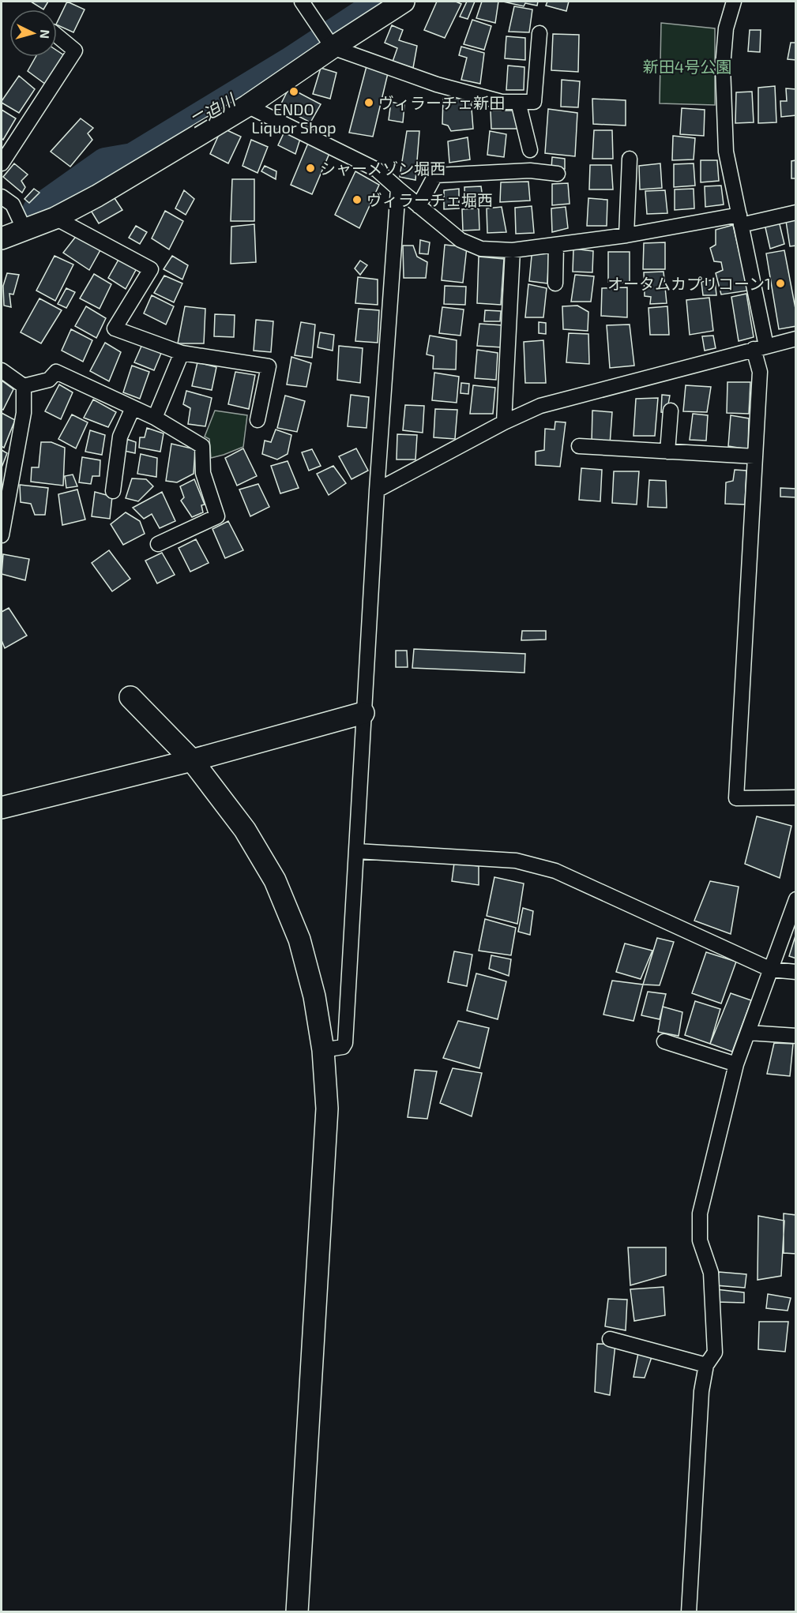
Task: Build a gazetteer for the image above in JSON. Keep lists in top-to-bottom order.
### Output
{
  "water": ["二迫川"],
  "parks": ["新田4号公園"],
  "places": [
    "ENDO Liquor Shop",
    "ヴィラーチェ新田",
    "シャーメゾン堀西",
    "ヴィラーチェ堀西",
    "オータムカプリコーン1"
  ],
  "north": "right"
}
